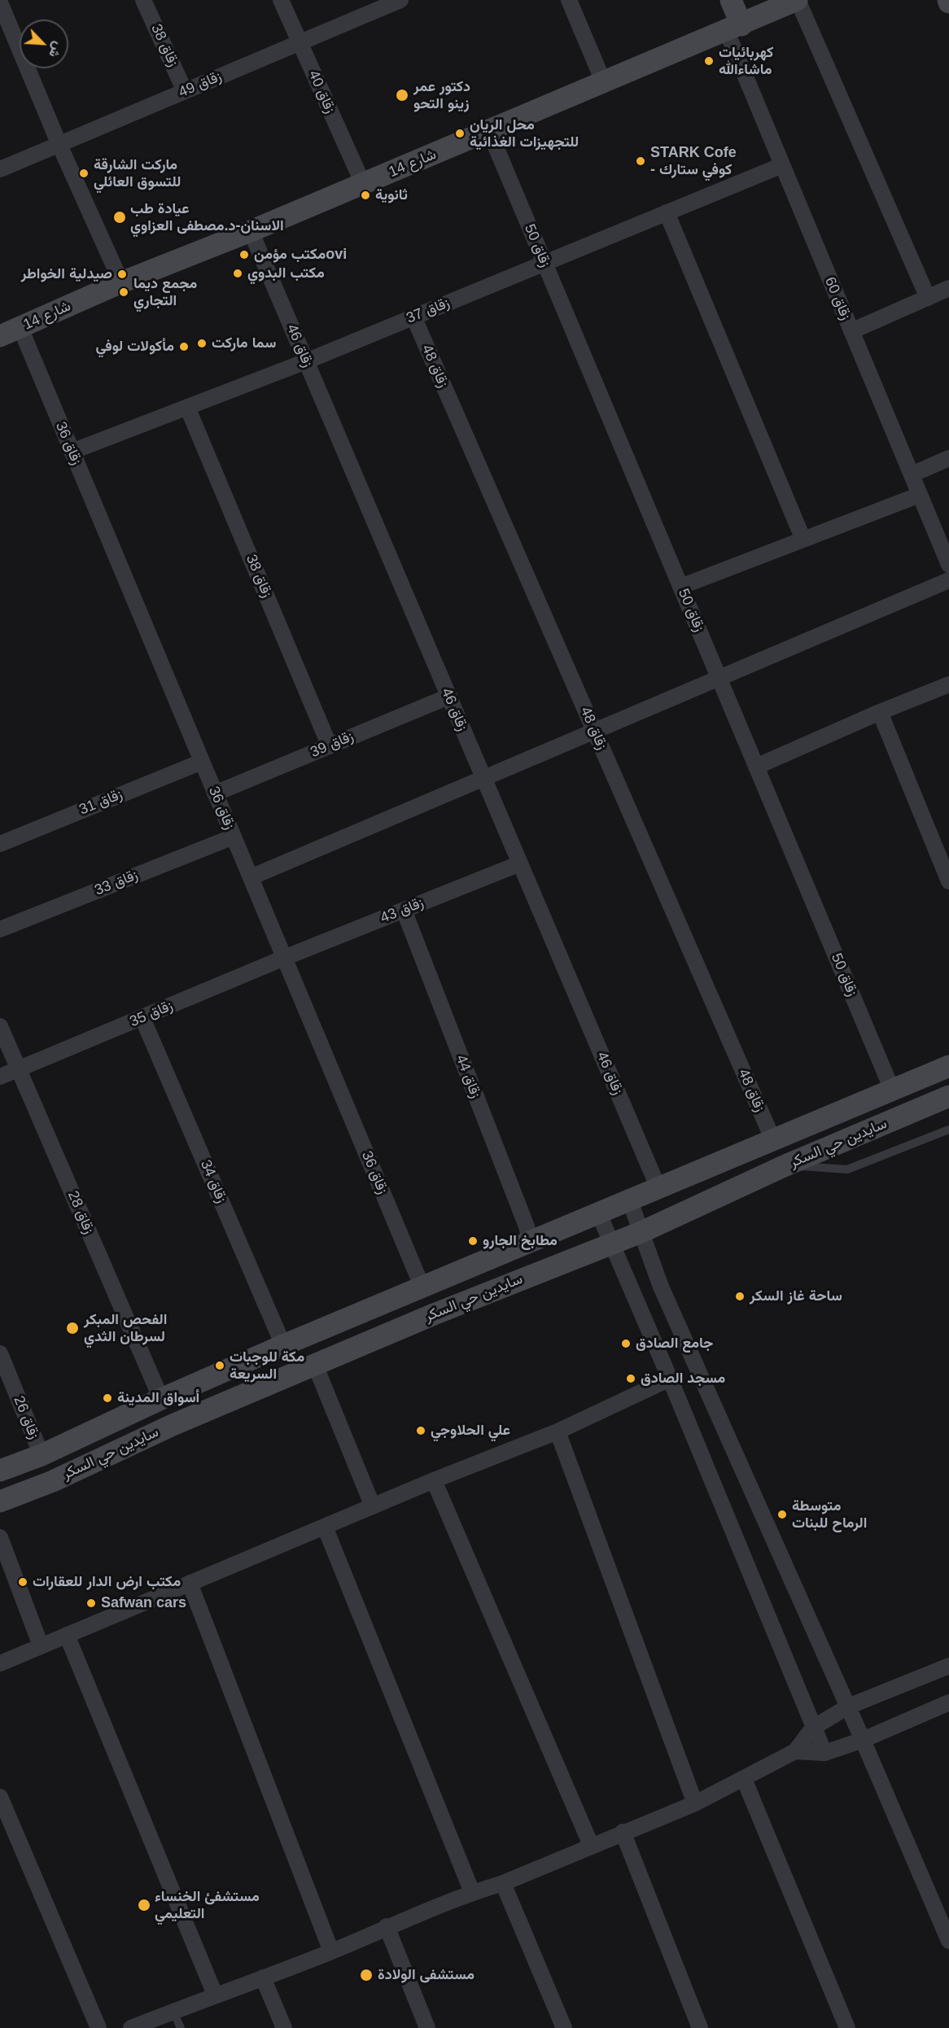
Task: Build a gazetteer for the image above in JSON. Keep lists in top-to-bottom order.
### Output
{
  "streets": {
    "street": [
      "زقاق 38",
      "زقاق 49",
      "زقاق 40",
      "شارع 14",
      "زقاق 50",
      "زقاق 60",
      "زقاق 37",
      "زقاق 46",
      "زقاق 48",
      "زقاق 36",
      "زقاق 39",
      "زقاق 31",
      "زقاق 33",
      "زقاق 43",
      "زقاق 35",
      "زقاق 44",
      "سايدين حي السكر",
      "زقاق 34",
      "زقاق 28",
      "زقاق 26"
    ]
  },
  "crossings": [
    ["زقاق 38", "زقاق 49"],
    ["زقاق 38", "زقاق 37"],
    ["زقاق 38", "زقاق 39"],
    ["زقاق 49", "زقاق 40"],
    ["زقاق 40", "شارع 14"],
    ["شارع 14", "زقاق 50"],
    ["شارع 14", "زقاق 60"],
    ["شارع 14", "زقاق 46"],
    ["شارع 14", "زقاق 36"],
    ["زقاق 50", "زقاق 37"],
    ["زقاق 50", "سايدين حي السكر"],
    ["زقاق 60", "زقاق 37"],
    ["زقاق 37", "زقاق 46"],
    ["زقاق 37", "زقاق 48"],
    ["زقاق 37", "زقاق 36"],
    ["زقاق 46", "زقاق 39"],
    ["زقاق 46", "زقاق 43"],
    ["زقاق 46", "سايدين حي السكر"],
    ["زقاق 48", "سايدين حي السكر"],
    ["زقاق 36", "زقاق 39"],
    ["زقاق 36", "زقاق 31"],
    ["زقاق 36", "زقاق 33"],
    ["زقاق 36", "زقاق 43"],
    ["زقاق 36", "زقاق 35"],
    ["زقاق 36", "سايدين حي السكر"],
    ["زقاق 43", "زقاق 35"],
    ["زقاق 43", "زقاق 44"],
    ["زقاق 35", "زقاق 34"],
    ["زقاق 35", "زقاق 28"],
    ["زقاق 44", "سايدين حي السكر"],
    ["سايدين حي السكر", "زقاق 34"],
    ["سايدين حي السكر", "زقاق 28"],
    ["سايدين حي السكر", "زقاق 26"]
  ],
  "places": [
    "كهربائيات ماشاءالله",
    "دكتور عمر زينو التحو",
    "محل الريان للتجهيزات الغذائية",
    "STARK Cofe - كوفي ستارك",
    "ماركت الشارقة للتسوق العائلي",
    "ثانوية",
    "عيادة طب الاسنان-د.مصطفى العزاوي",
    "مكتب مؤمنovi",
    "مكتب البدوي",
    "صيدلية الخواطر",
    "مجمع ديما التجاري",
    "سما ماركت",
    "مأكولات لوفي",
    "مطابخ الجارو",
    "ساحة غاز السكر",
    "الفحص المبكر لسرطان الثدي",
    "جامع الصادق",
    "مكة للوجبات السريعة",
    "مسجد الصادق",
    "أسواق المدينة",
    "علي الحلاوجي",
    "متوسطة الرماح للبنات",
    "مكتب ارض الدار للعقارات",
    "Safwan cars",
    "مستشفئ الخنساء التعليمي",
    "مستشفى الولادة"
  ],
  "north": "bottom right"
}
